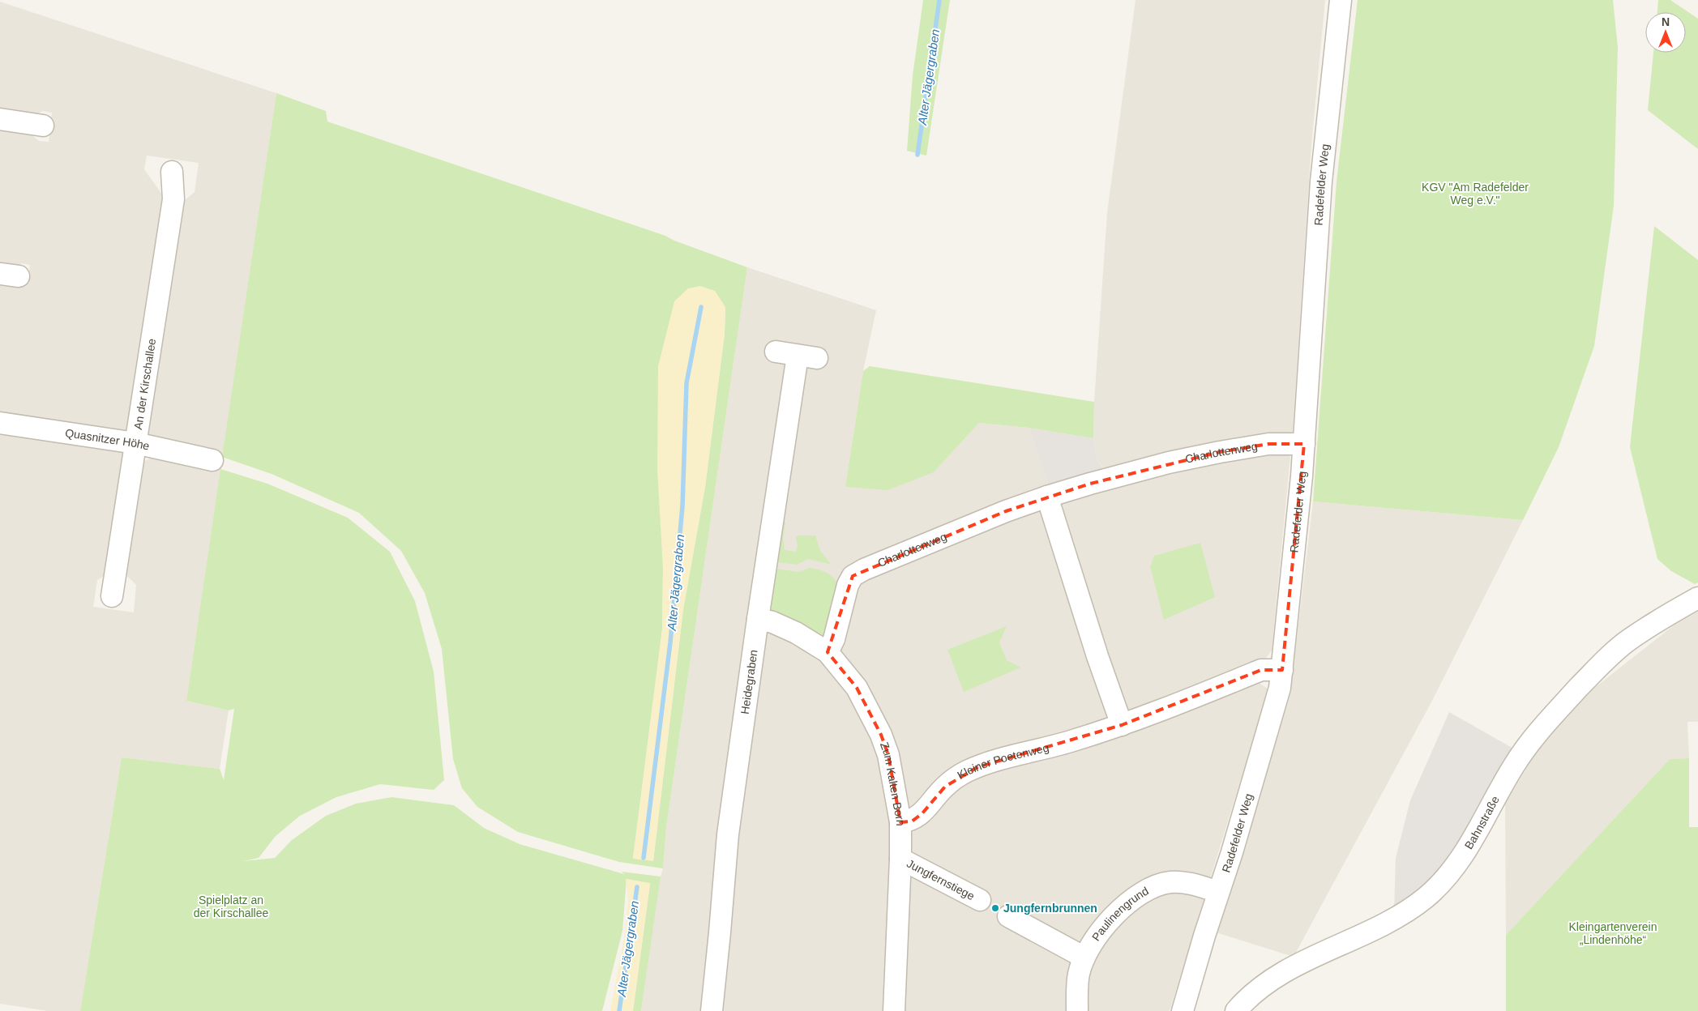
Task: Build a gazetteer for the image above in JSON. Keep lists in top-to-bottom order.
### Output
{
  "streets": {
    "street": [
      "Radefelder Weg",
      "An der Kirschallee",
      "Quasnitzer Höhe",
      "Charlottenweg",
      "Heidegraben",
      "Kleiner Poetenweg",
      "Zum Kalten Born",
      "Bahnstraße",
      "Jungfernstiege",
      "Paulinengrund"
    ]
  },
  "crossings": [
    ["Radefelder Weg", "Charlottenweg"],
    ["Radefelder Weg", "Kleiner Poetenweg"],
    ["Radefelder Weg", "Paulinengrund"],
    ["An der Kirschallee", "Quasnitzer Höhe"],
    ["Charlottenweg", "Zum Kalten Born"],
    ["Heidegraben", "Zum Kalten Born"],
    ["Kleiner Poetenweg", "Zum Kalten Born"],
    ["Zum Kalten Born", "Jungfernstiege"]
  ],
  "water": ["Alter Jägergraben"],
  "parks": ["KGV \"Am Radefelder Weg e.V.\"", "Spielplatz an der Kirschallee", "Kleingartenverein „Lindenhöhe“"],
  "places": ["Jungfernbrunnen"],
  "north": "top"
}
